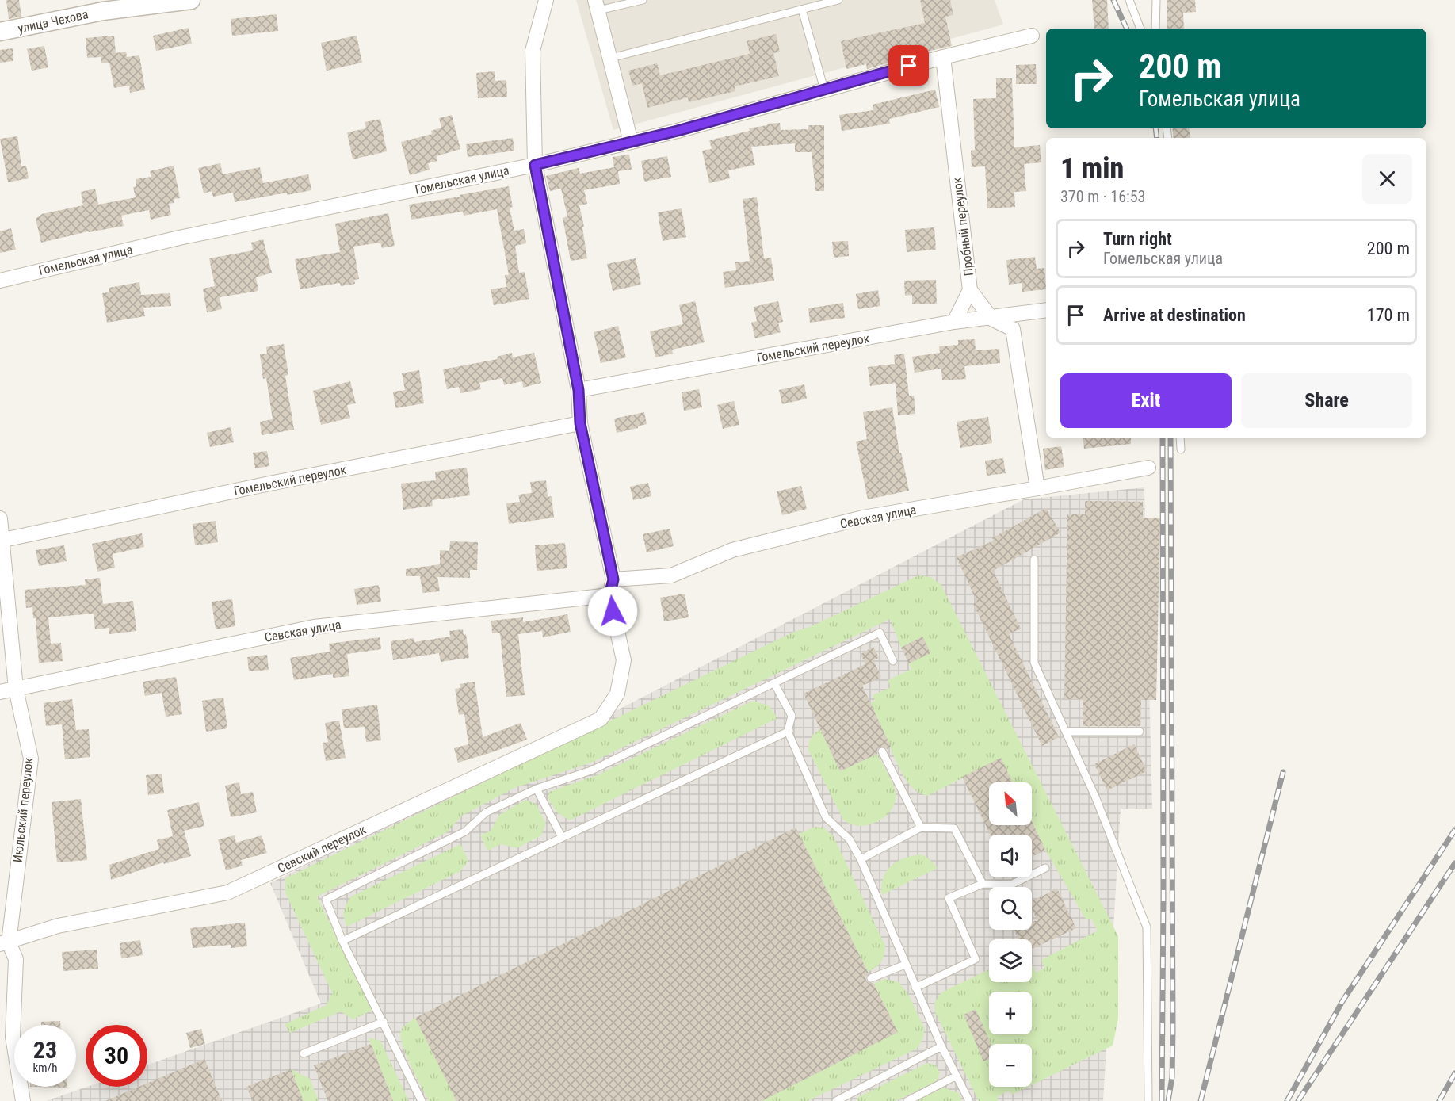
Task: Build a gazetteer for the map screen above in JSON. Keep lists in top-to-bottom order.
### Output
{
  "streets": {
    "street": [
      "улица Чехова",
      "Гомельская улица",
      "Пробный переулок",
      "Гомельский переулок",
      "Севская улица",
      "Июльский переулок",
      "Севский переулок"
    ]
  },
  "crossings": [
    ["Гомельская улица", "Пробный переулок"],
    ["Пробный переулок", "Гомельский переулок"],
    ["Пробный переулок", "Севская улица"],
    ["Гомельский переулок", "Июльский переулок"],
    ["Севская улица", "Июльский переулок"],
    ["Севская улица", "Севский переулок"],
    ["Июльский переулок", "Севский переулок"]
  ],
  "north": "top left",
  "page": {
    "turn": ["200 m", "Гомельская улица"],
    "heading": ["1 min", "370 m · 16:53"],
    "list": [
      {
        "name": "Turn right",
        "note": "Гомельская улица",
        "value": "200 m"
      },
      {
        "name": "Arrive at destination",
        "value": "170 m"
      }
    ],
    "buttons": ["Exit", "Share"],
    "map_buttons": ["+", "−"],
    "speed": "23 km/h",
    "limit": "30"
  }
}
